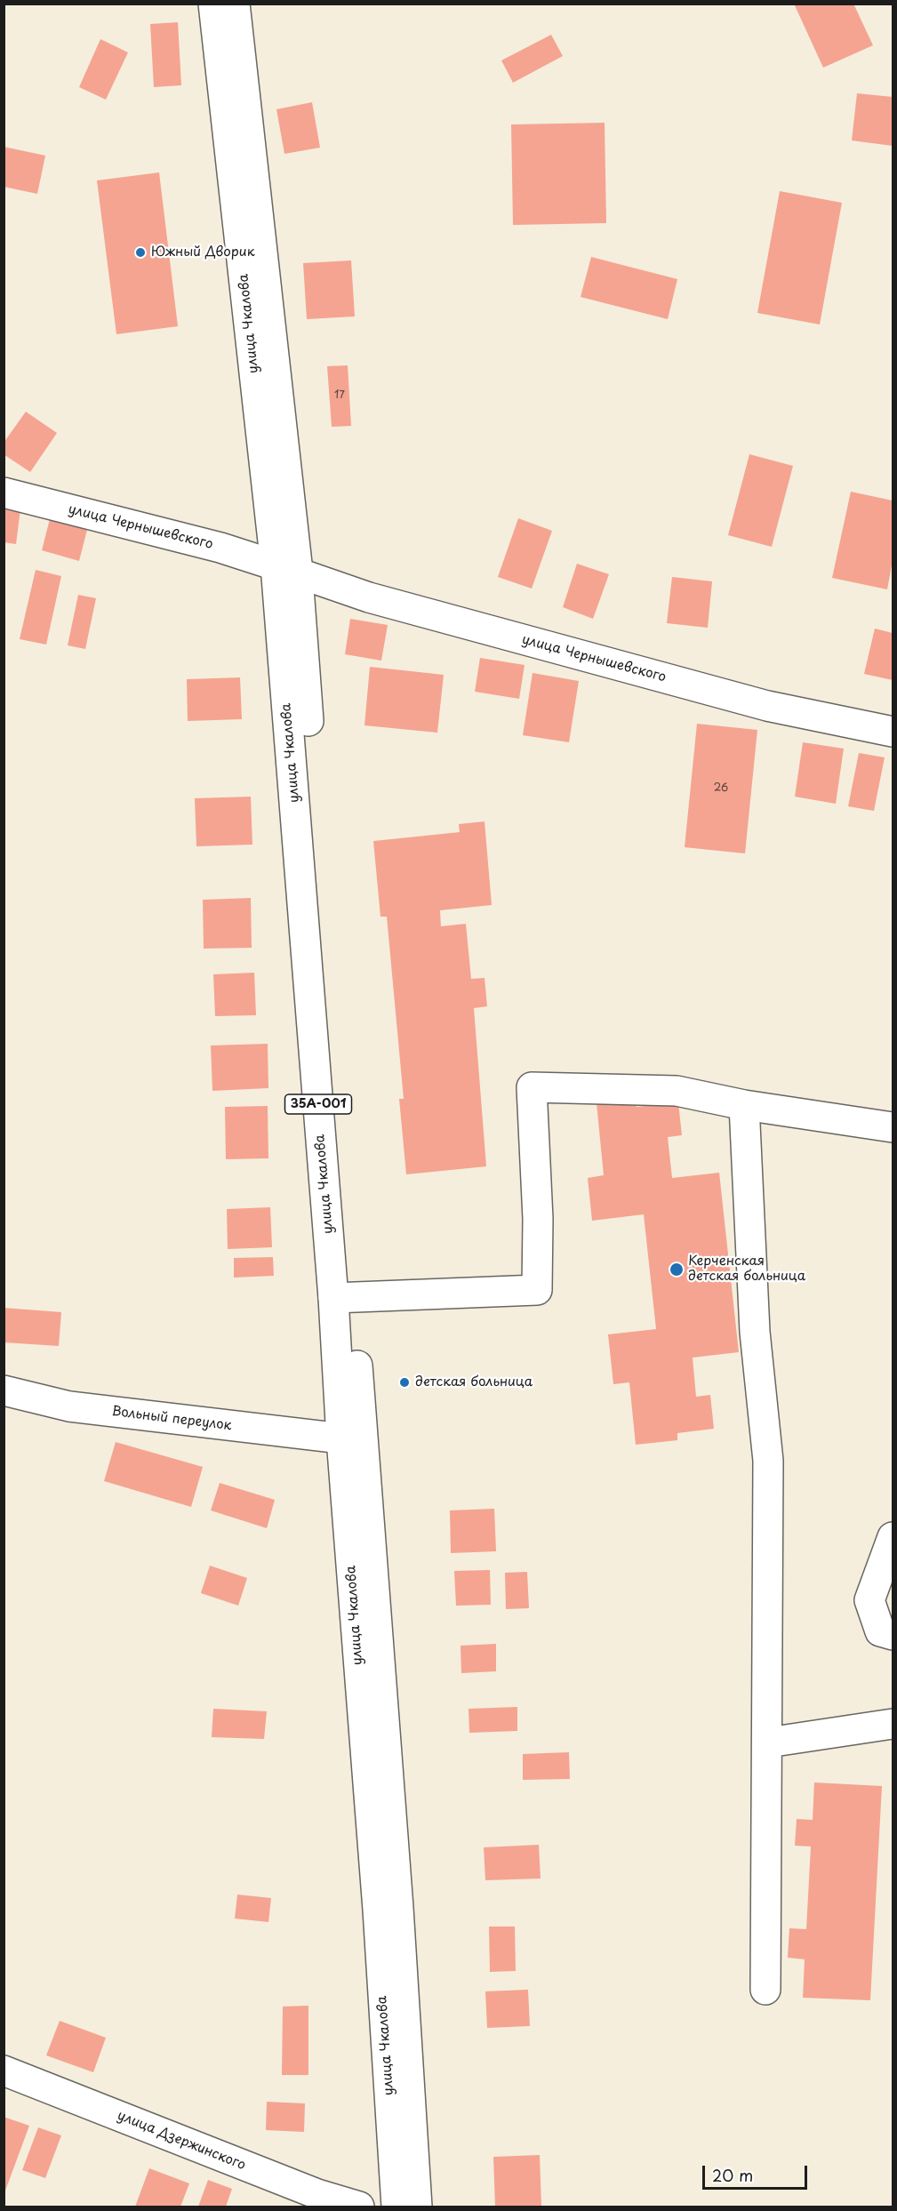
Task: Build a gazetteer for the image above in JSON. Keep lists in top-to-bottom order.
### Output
{
  "streets": {
    "main road": [
      "улица Чкалова",
      "улица Чернышевского",
      "35А-001",
      "Вольный переулок",
      "улица Дзержинского"
    ]
  },
  "crossings": [
    ["улица Чкалова", "улица Чернышевского"],
    ["улица Чкалова", "Вольный переулок"]
  ],
  "places": ["Южный Дворик", "Керченская детская больница", "детская больница"],
  "house_numbers": ["17", "26"],
  "scale_bar": "20 m"
}
